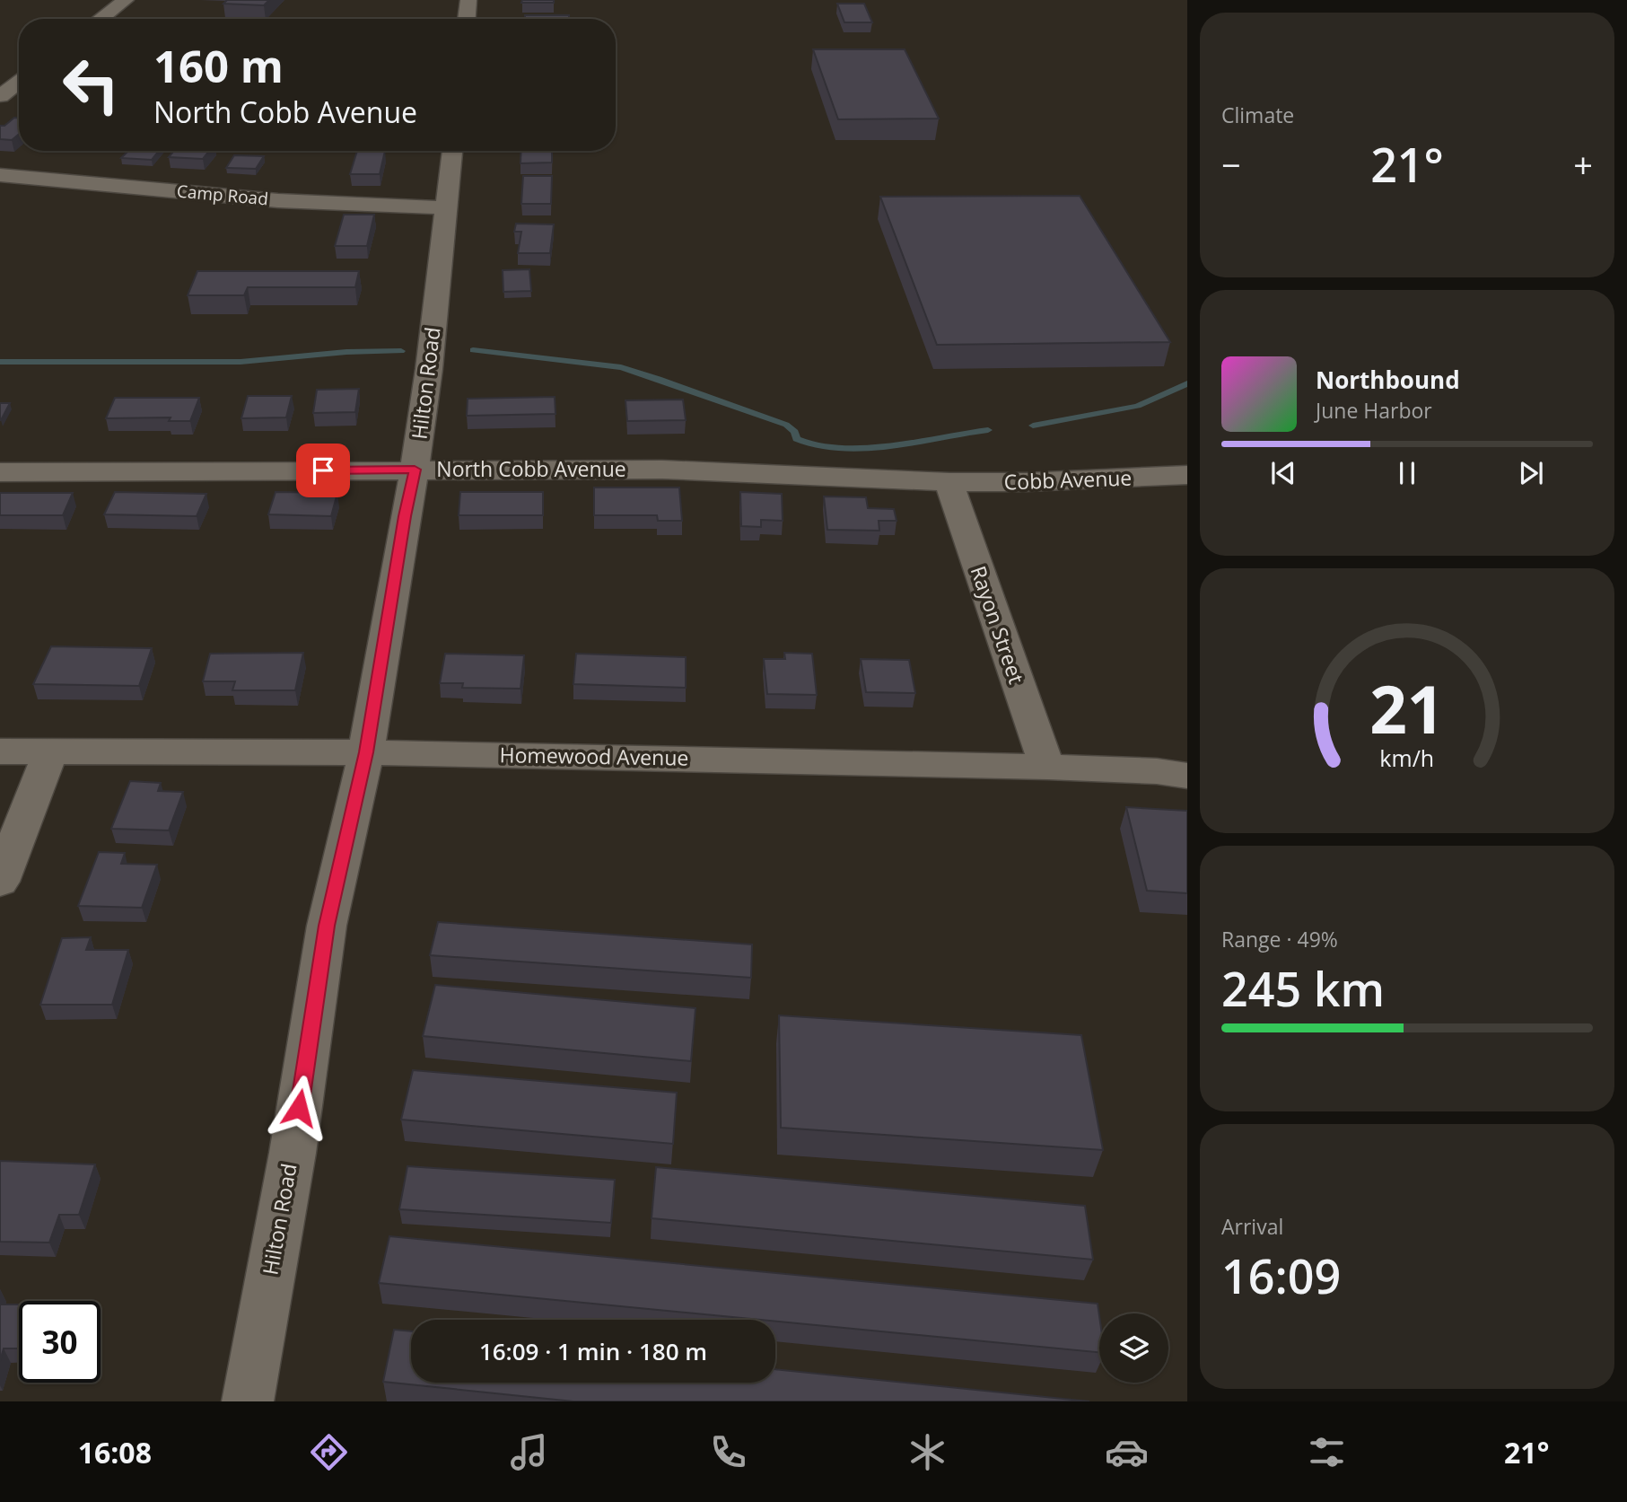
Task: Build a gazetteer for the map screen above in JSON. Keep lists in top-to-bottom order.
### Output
{
  "streets": {
    "street": [
      "Camp Road",
      "Hilton Road",
      "North Cobb Avenue",
      "Cobb Avenue",
      "Rayon Street",
      "Homewood Avenue"
    ]
  },
  "crossings": [
    ["Camp Road", "Hilton Road"],
    ["Hilton Road", "North Cobb Avenue"],
    ["Hilton Road", "Homewood Avenue"],
    ["North Cobb Avenue", "Cobb Avenue"],
    ["North Cobb Avenue", "Rayon Street"],
    ["Cobb Avenue", "Rayon Street"],
    ["Rayon Street", "Homewood Avenue"]
  ],
  "page": {
    "tile": [
      "Climate",
      ["Range · 49%", "245 km"],
      ["Arrival", "16:09"]
    ],
    "turn": ["160 m", "North Cobb Avenue"],
    "heat": ["−", "21°", "+"],
    "song": ["Northbound", "June Harbor"],
    "limit": "30",
    "trip": "16:09 · 1 min · 180 m",
    "tabs": ["16:08", "21°"],
    "gauge": ["21", "km/h"]
  }
}
